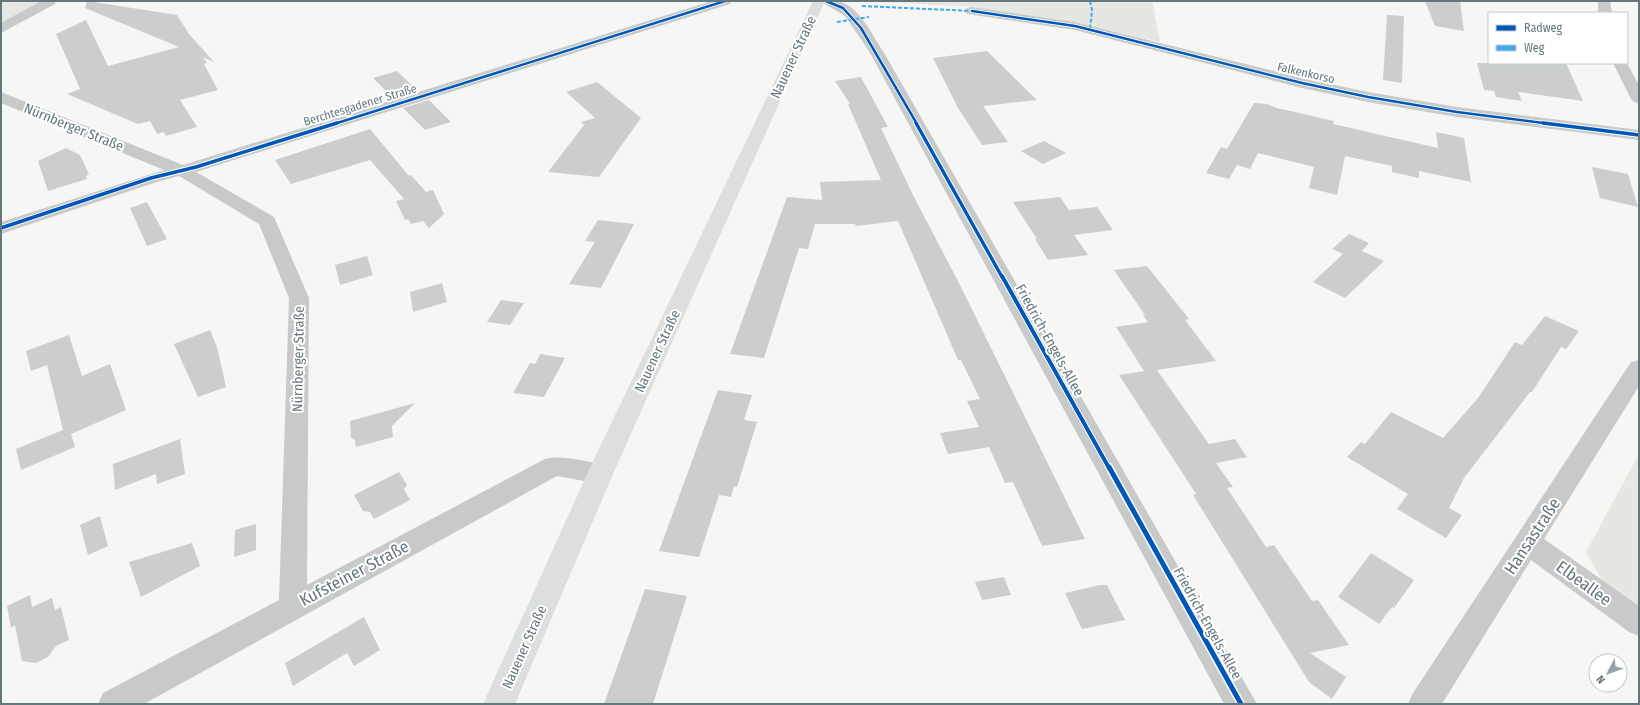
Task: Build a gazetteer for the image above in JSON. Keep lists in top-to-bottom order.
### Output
{
  "streets": {
    "main road": ["Nauener Straße"],
    "street": [
      "Falkenkorso",
      "Berchtesgadener Straße",
      "Nürnberger Straße",
      "Friedrich-Engels-Allee",
      "Hansastraße",
      "Kufsteiner Straße",
      "Elbeallee"
    ]
  },
  "crossings": [
    ["Nauener Straße", "Kufsteiner Straße"],
    ["Berchtesgadener Straße", "Nürnberger Straße"],
    ["Nürnberger Straße", "Kufsteiner Straße"],
    ["Hansastraße", "Elbeallee"]
  ],
  "legend": ["Radweg", "Weg"],
  "north": "bottom left"
}
